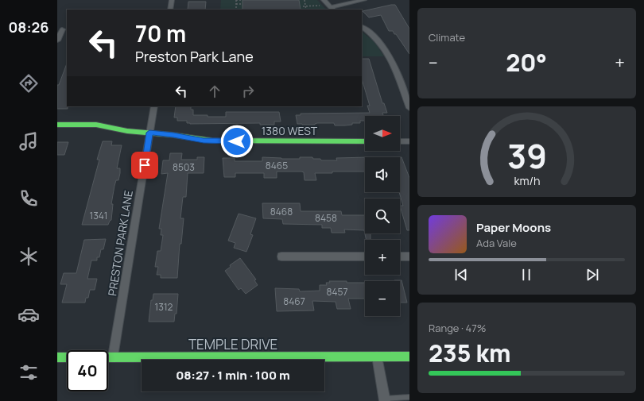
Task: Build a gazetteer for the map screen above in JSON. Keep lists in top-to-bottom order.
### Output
{
  "streets": {
    "street": ["1380 WEST", "PRESTON PARK LANE", "TEMPLE DRIVE"]
  },
  "crossings": [
    ["1380 WEST", "PRESTON PARK LANE"],
    ["PRESTON PARK LANE", "TEMPLE DRIVE"]
  ],
  "house_numbers": [
    "8465",
    "8503",
    "8468",
    "1341",
    "8458",
    "8457",
    "8467",
    "1312"
  ],
  "north": "right",
  "page": {
    "tabs": "08:26",
    "tile": [
      "Climate",
      ["Range · 47%", "235 km"]
    ],
    "turn": ["70 m", "Preston Park Lane"],
    "heat": ["−", "20°", "+"],
    "map_buttons": ["+", "−"],
    "song": ["Paper Moons", "Ada Vale"],
    "limit": "40",
    "trip": "08:27 · 1 min · 100 m",
    "gauge": ["39", "km/h"]
  }
}
